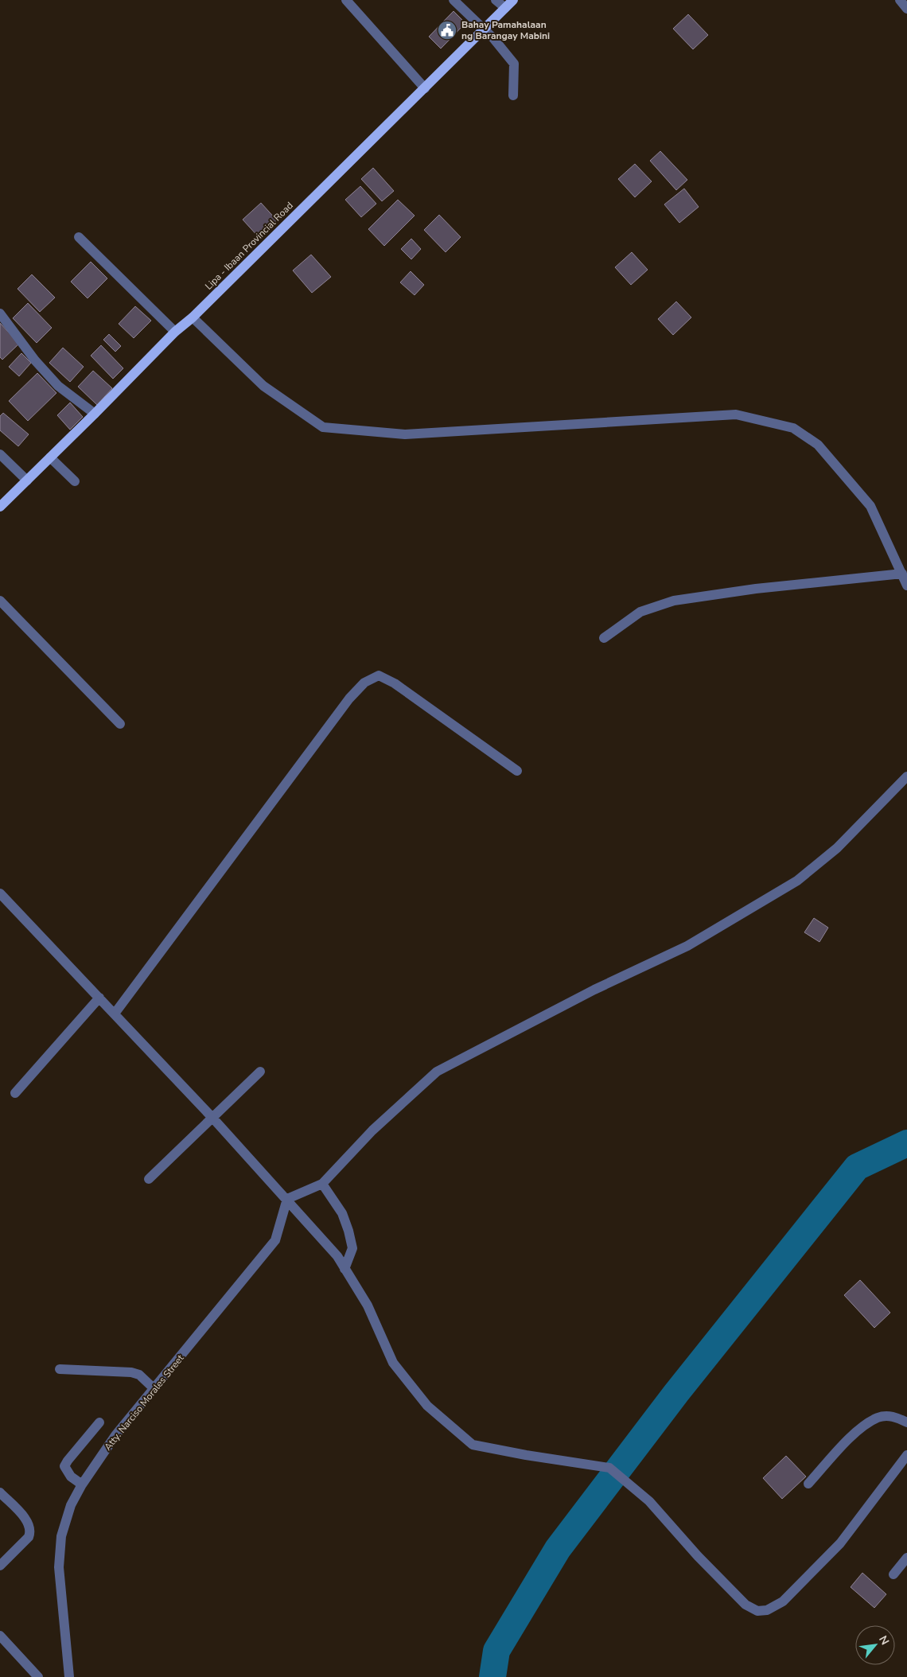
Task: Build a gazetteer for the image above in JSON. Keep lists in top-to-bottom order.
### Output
{
  "streets": {
    "main road": ["Lipa - Ibaan Provincial Road"],
    "street": ["Atty. Narciso Morales Street"]
  },
  "places": {
    "public building": ["Bahay Pamahalaan ng Barangay Mabini"]
  },
  "north": "top right"
}
